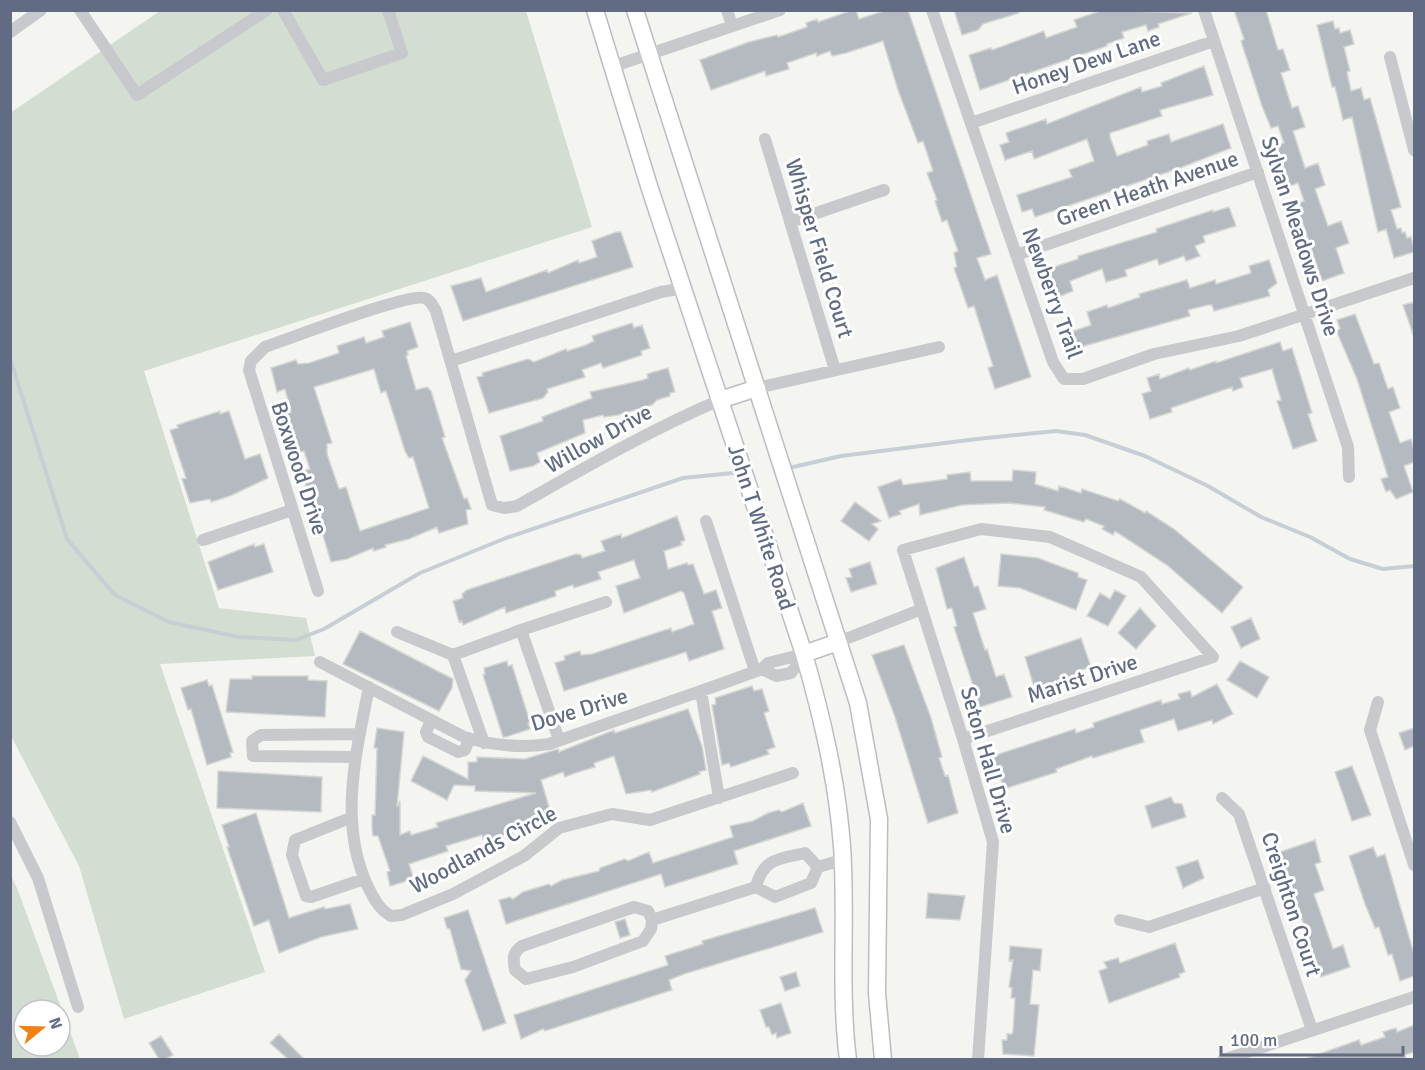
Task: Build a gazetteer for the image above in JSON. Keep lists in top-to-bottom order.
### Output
{
  "streets": {
    "main road": ["John T White Road"],
    "street": [
      "Honey Dew Lane",
      "Green Heath Avenue",
      "Sylvan Meadows Drive",
      "Whisper Field Court",
      "Newberry Trail",
      "Willow Drive",
      "Boxwood Drive",
      "Marist Drive",
      "Dove Drive",
      "Seton Hall Drive",
      "Woodlands Circle",
      "Creighton Court"
    ]
  },
  "crossings": [
    ["Honey Dew Lane", "Sylvan Meadows Drive"],
    ["Honey Dew Lane", "Newberry Trail"],
    ["Green Heath Avenue", "Sylvan Meadows Drive"],
    ["Green Heath Avenue", "Newberry Trail"],
    ["Sylvan Meadows Drive", "Newberry Trail"],
    ["Willow Drive", "Boxwood Drive"],
    ["Willow Drive", "John T White Road"],
    ["John T White Road", "Dove Drive"],
    ["Marist Drive", "Seton Hall Drive"],
    ["Dove Drive", "Woodlands Circle"]
  ],
  "scale_bar": "100 m",
  "north": "right"
}
